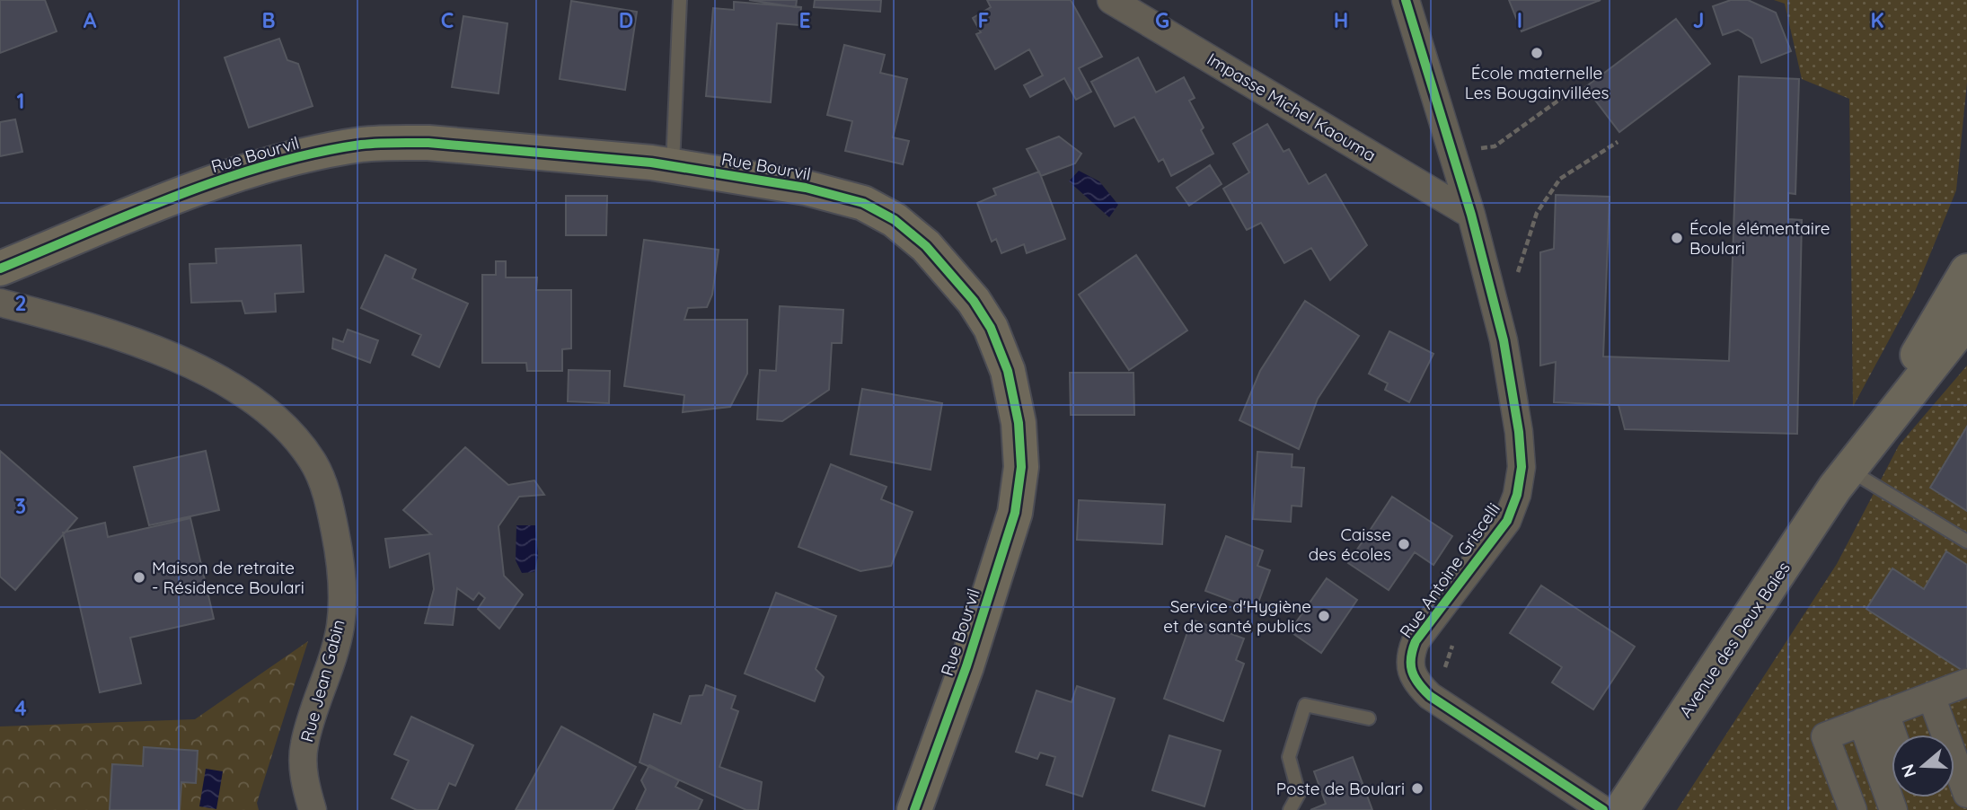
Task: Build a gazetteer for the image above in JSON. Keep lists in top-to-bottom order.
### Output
{
  "streets": {
    "main road": ["Avenue des Deux Baies"],
    "street": [
      "Impasse Michel Kaouma",
      "Rue Bourvil",
      "Rue Antoine Griscelli",
      "Rue Jean Gabin"
    ]
  },
  "crossings": [
    ["Impasse Michel Kaouma", "Rue Antoine Griscelli"]
  ],
  "places": [
    "École maternelle Les Bougainvillées",
    "École élémentaire Boulari",
    "Caisse des écoles",
    "Maison de retraite - Résidence Boulari",
    "Service d'Hygiène et de santé publics",
    "Poste de Boulari"
  ],
  "north": "left",
  "grid": {
    "columns": [
      "A",
      "B",
      "C",
      "D",
      "E",
      "F",
      "G",
      "H",
      "I",
      "J",
      "K"
    ],
    "rows": [
      "1",
      "2",
      "3",
      "4"
    ]
  }
}
